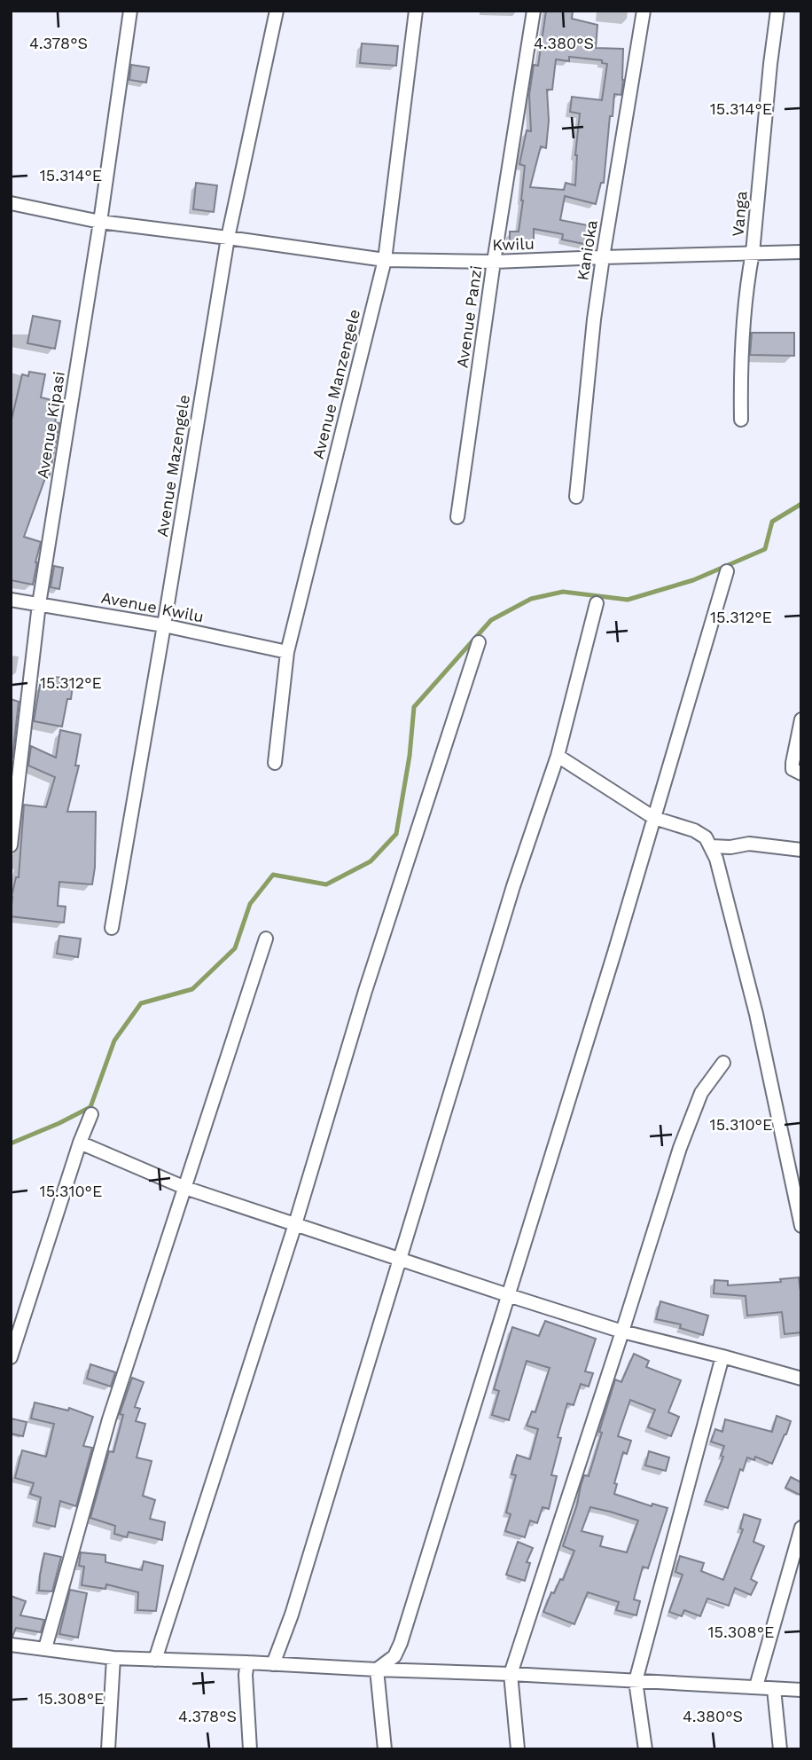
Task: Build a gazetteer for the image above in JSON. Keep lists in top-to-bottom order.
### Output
{
  "streets": {
    "street": [
      "Vanga",
      "Kwilu",
      "Kanioka",
      "Avenue Panzi",
      "Avenue Manzengele",
      "Avenue Kipasi",
      "Avenue Mazengele",
      "Avenue Kwilu"
    ]
  },
  "crossings": [
    ["Vanga", "Kwilu"],
    ["Kwilu", "Kanioka"],
    ["Kwilu", "Avenue Panzi"],
    ["Kwilu", "Avenue Manzengele"],
    ["Kwilu", "Avenue Kipasi"],
    ["Kwilu", "Avenue Mazengele"],
    ["Avenue Manzengele", "Avenue Kwilu"],
    ["Avenue Kipasi", "Avenue Kwilu"],
    ["Avenue Mazengele", "Avenue Kwilu"]
  ],
  "coordinates": [
    "4.378°S",
    "4.380°S",
    "15.314°E",
    "15.312°E",
    "15.310°E",
    "15.308°E"
  ]
}
